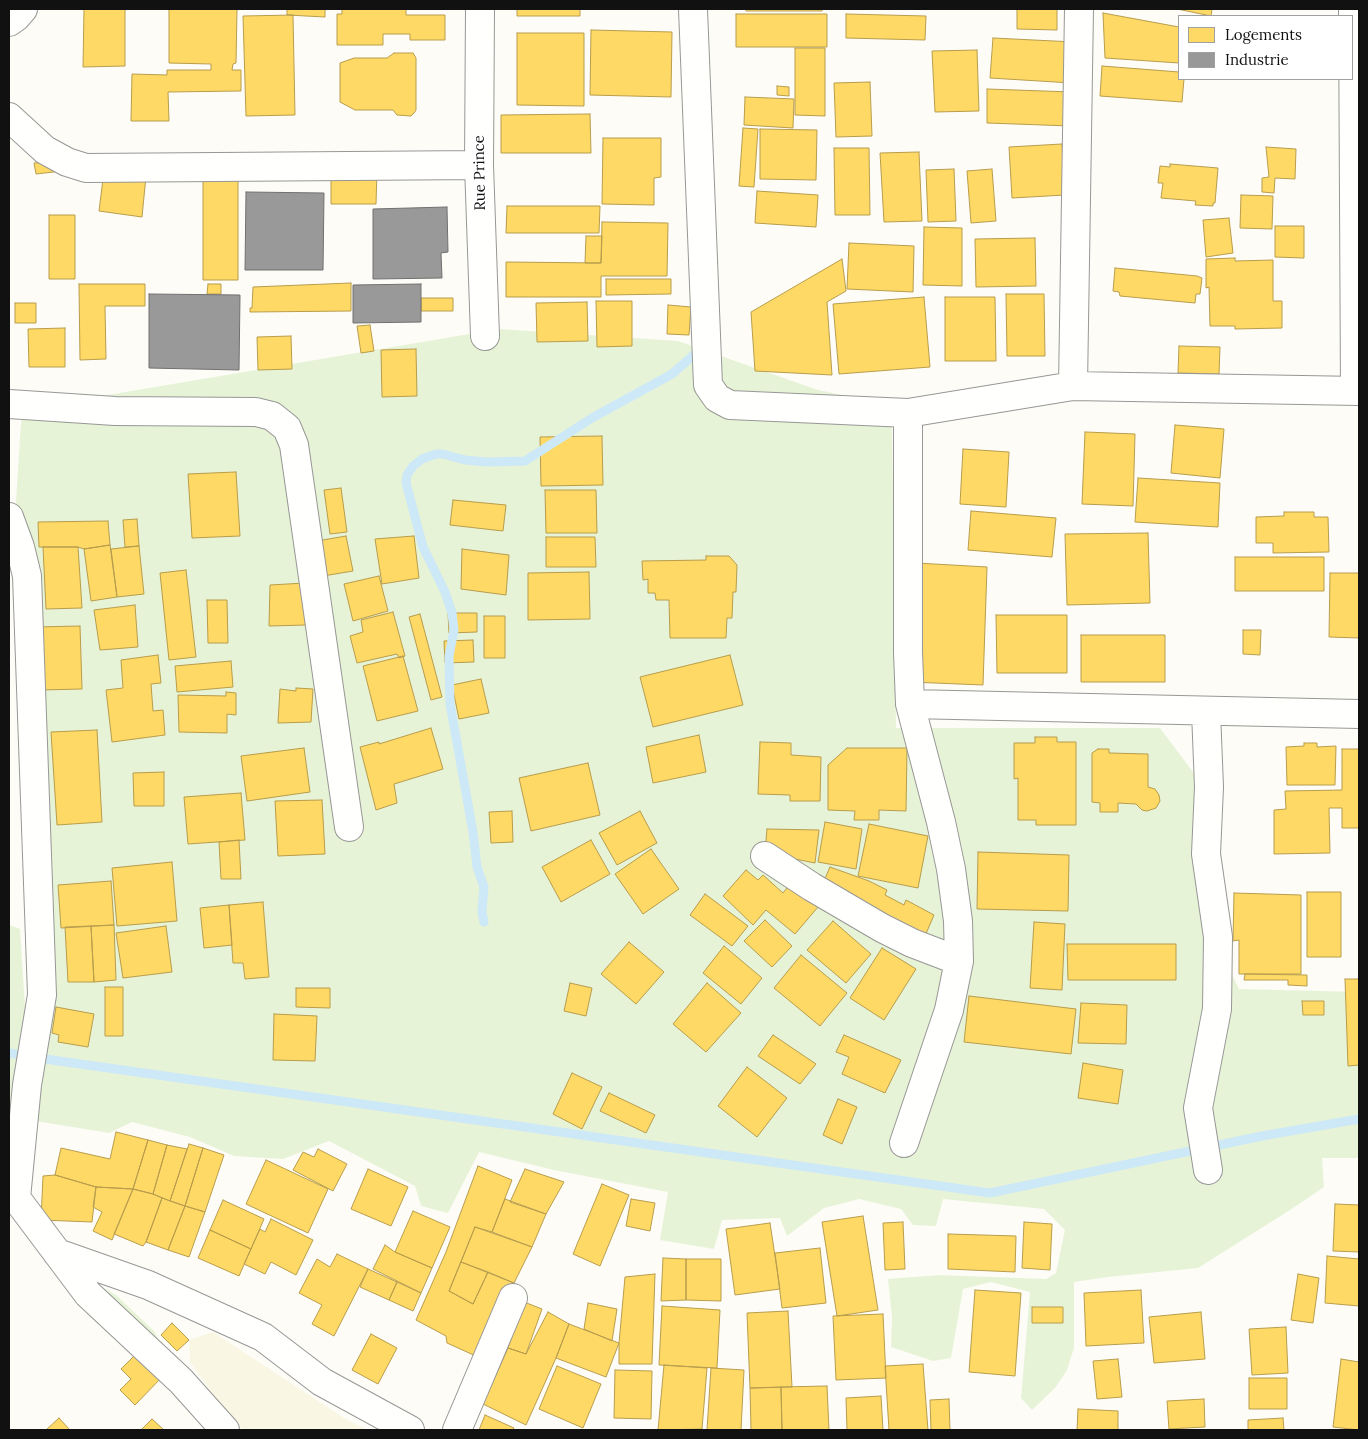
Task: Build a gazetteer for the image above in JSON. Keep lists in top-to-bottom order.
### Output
{
  "streets": {
    "street": ["Rue Prince"]
  },
  "legend": ["Logements", "Industrie"]
}
